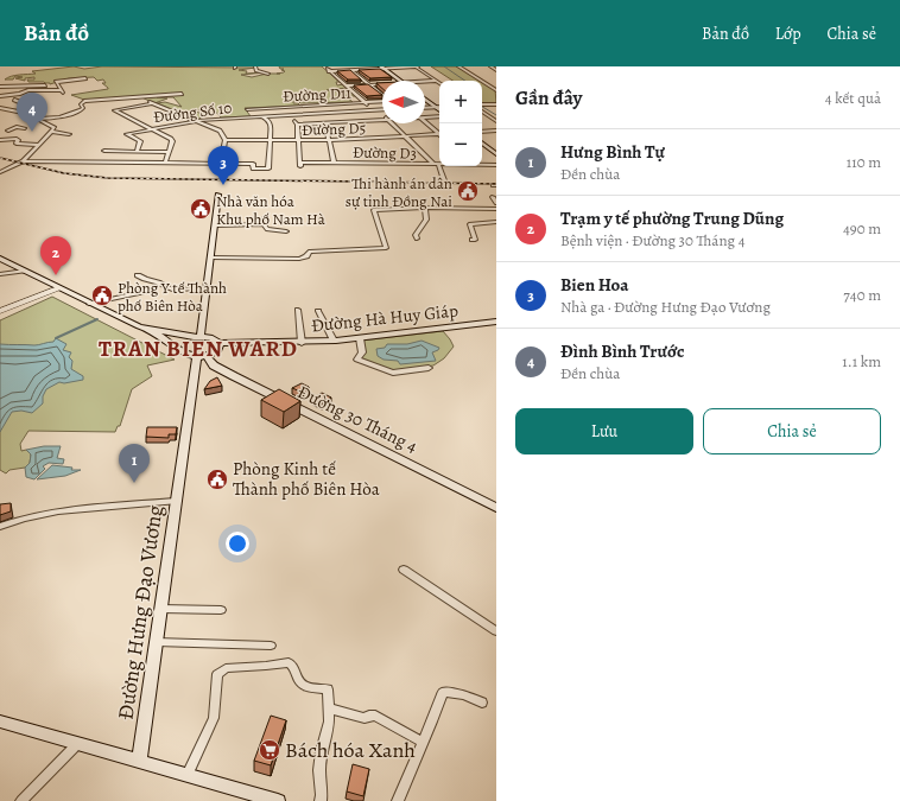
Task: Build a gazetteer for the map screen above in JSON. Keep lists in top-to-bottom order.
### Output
{
  "streets": {
    "main road": ["Đường Hà Huy Giáp", "Đường 30 Tháng 4", "Đường Hưng Đạo Vương"],
    "street": [
      "Đường D11",
      "Đường Số 10",
      "Đường D5",
      "Đường D3"
    ]
  },
  "crossings": [
    ["Đường D5", "Đường D3"],
    ["Đường 30 Tháng 4", "Đường Hưng Đạo Vương"]
  ],
  "districts": ["TRAN BIEN WARD"],
  "places": {
    "public building": [
      "Thi hành án dân sự tỉnh Đồng Nai",
      "Nhà văn hóa Khu phố Nam Hà",
      "Phòng Y tế Thành phố Biên Hòa",
      "Phòng Kinh tế Thành phố Biên Hòa"
    ],
    "supermarket": ["Bách hóa Xanh"]
  },
  "north": "left",
  "page": {
    "header": "Bản đồ",
    "nav": ["Bản đồ", "Lớp", "Chia sẻ"],
    "heading": ["Gần đây", "4 kết quả"],
    "map_buttons": ["+", "−"],
    "pins": [
      "4",
      "3",
      "2",
      "1"
    ],
    "list": [
      {
        "mark": "1",
        "name": "Hưng Bình Tự",
        "note": "Đền chùa",
        "value": "110 m"
      },
      {
        "mark": "2",
        "name": "Trạm y tế phường Trung Dũng",
        "note": "Bệnh viện · Đường 30 Tháng 4",
        "value": "490 m"
      },
      {
        "mark": "3",
        "name": "Bien Hoa",
        "note": "Nhà ga · Đường Hưng Đạo Vương",
        "value": "740 m"
      },
      {
        "mark": "4",
        "name": "Đình Bình Trước",
        "note": "Đền chùa",
        "value": "1.1 km"
      }
    ],
    "buttons": ["Lưu", "Chia sẻ"]
  }
}
